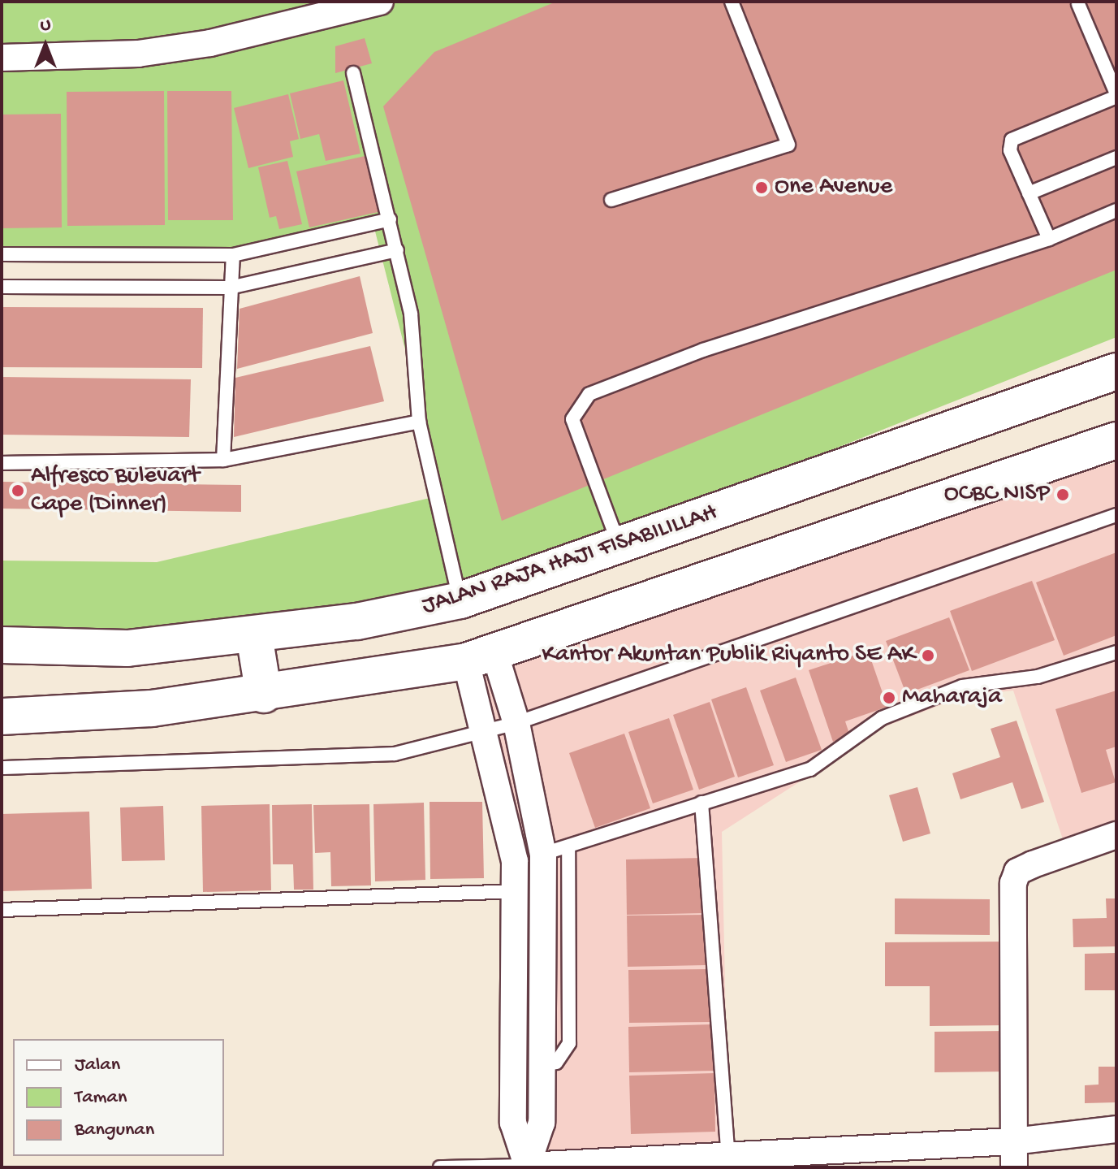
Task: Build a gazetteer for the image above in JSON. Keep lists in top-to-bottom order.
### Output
{
  "streets": {
    "main road": ["JALAN RAJA HAJI FISABILILLAH"]
  },
  "places": [
    "One Avenue",
    "Alfresco Bulevart Cape (Dinner)",
    "OCBC NISP",
    "Kantor Akuntan Publik Riyanto SE AK",
    "Maharaja"
  ],
  "legend": ["Jalan", "Taman", "Bangunan"],
  "north": "top"
}
